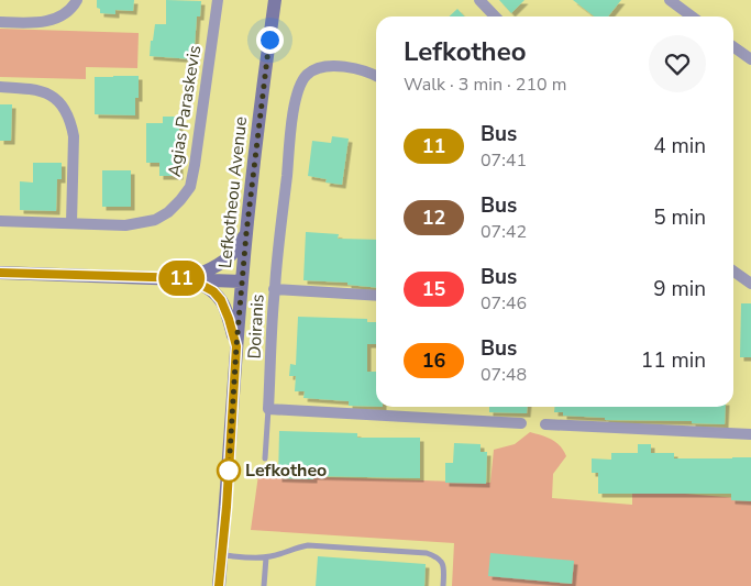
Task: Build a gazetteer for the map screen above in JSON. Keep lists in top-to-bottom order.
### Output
{
  "streets": {
    "main road": ["Lefkotheou Avenue"],
    "street": ["Agias Paraskevis", "Doiranis"]
  },
  "places": ["Lefkotheo"],
  "lines": ["bus line 11"],
  "page": {
    "on_map": "11",
    "heading": ["Lefkotheo", "Walk · 3 min · 210 m"],
    "list": [
      {
        "mark": "11",
        "name": "Bus",
        "note": "07:41",
        "value": "4 min"
      },
      {
        "mark": "12",
        "name": "Bus",
        "note": "07:42",
        "value": "5 min"
      },
      {
        "mark": "15",
        "name": "Bus",
        "note": "07:46",
        "value": "9 min"
      },
      {
        "mark": "16",
        "name": "Bus",
        "note": "07:48",
        "value": "11 min"
      }
    ]
  }
}
